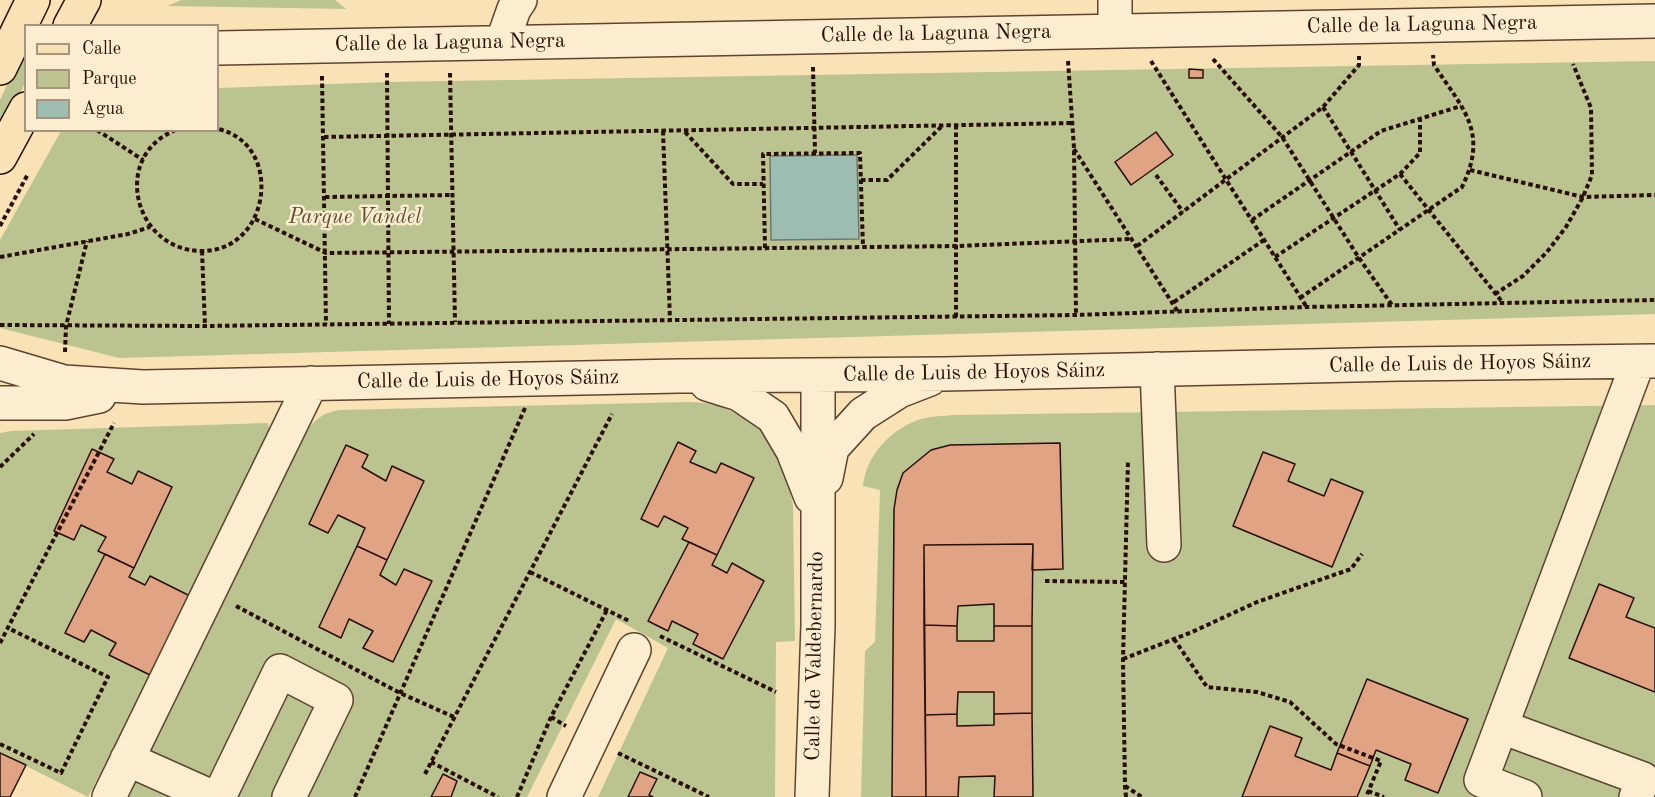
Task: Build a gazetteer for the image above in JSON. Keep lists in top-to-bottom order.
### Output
{
  "streets": {
    "street": ["Calle de la Laguna Negra", "Calle de Luis de Hoyos Sáinz", "Calle de Valdebernardo"]
  },
  "crossings": [
    ["Calle de Luis de Hoyos Sáinz", "Calle de Valdebernardo"]
  ],
  "parks": ["Parque Vandel"],
  "legend": ["Calle", "Parque", "Agua"]
}
